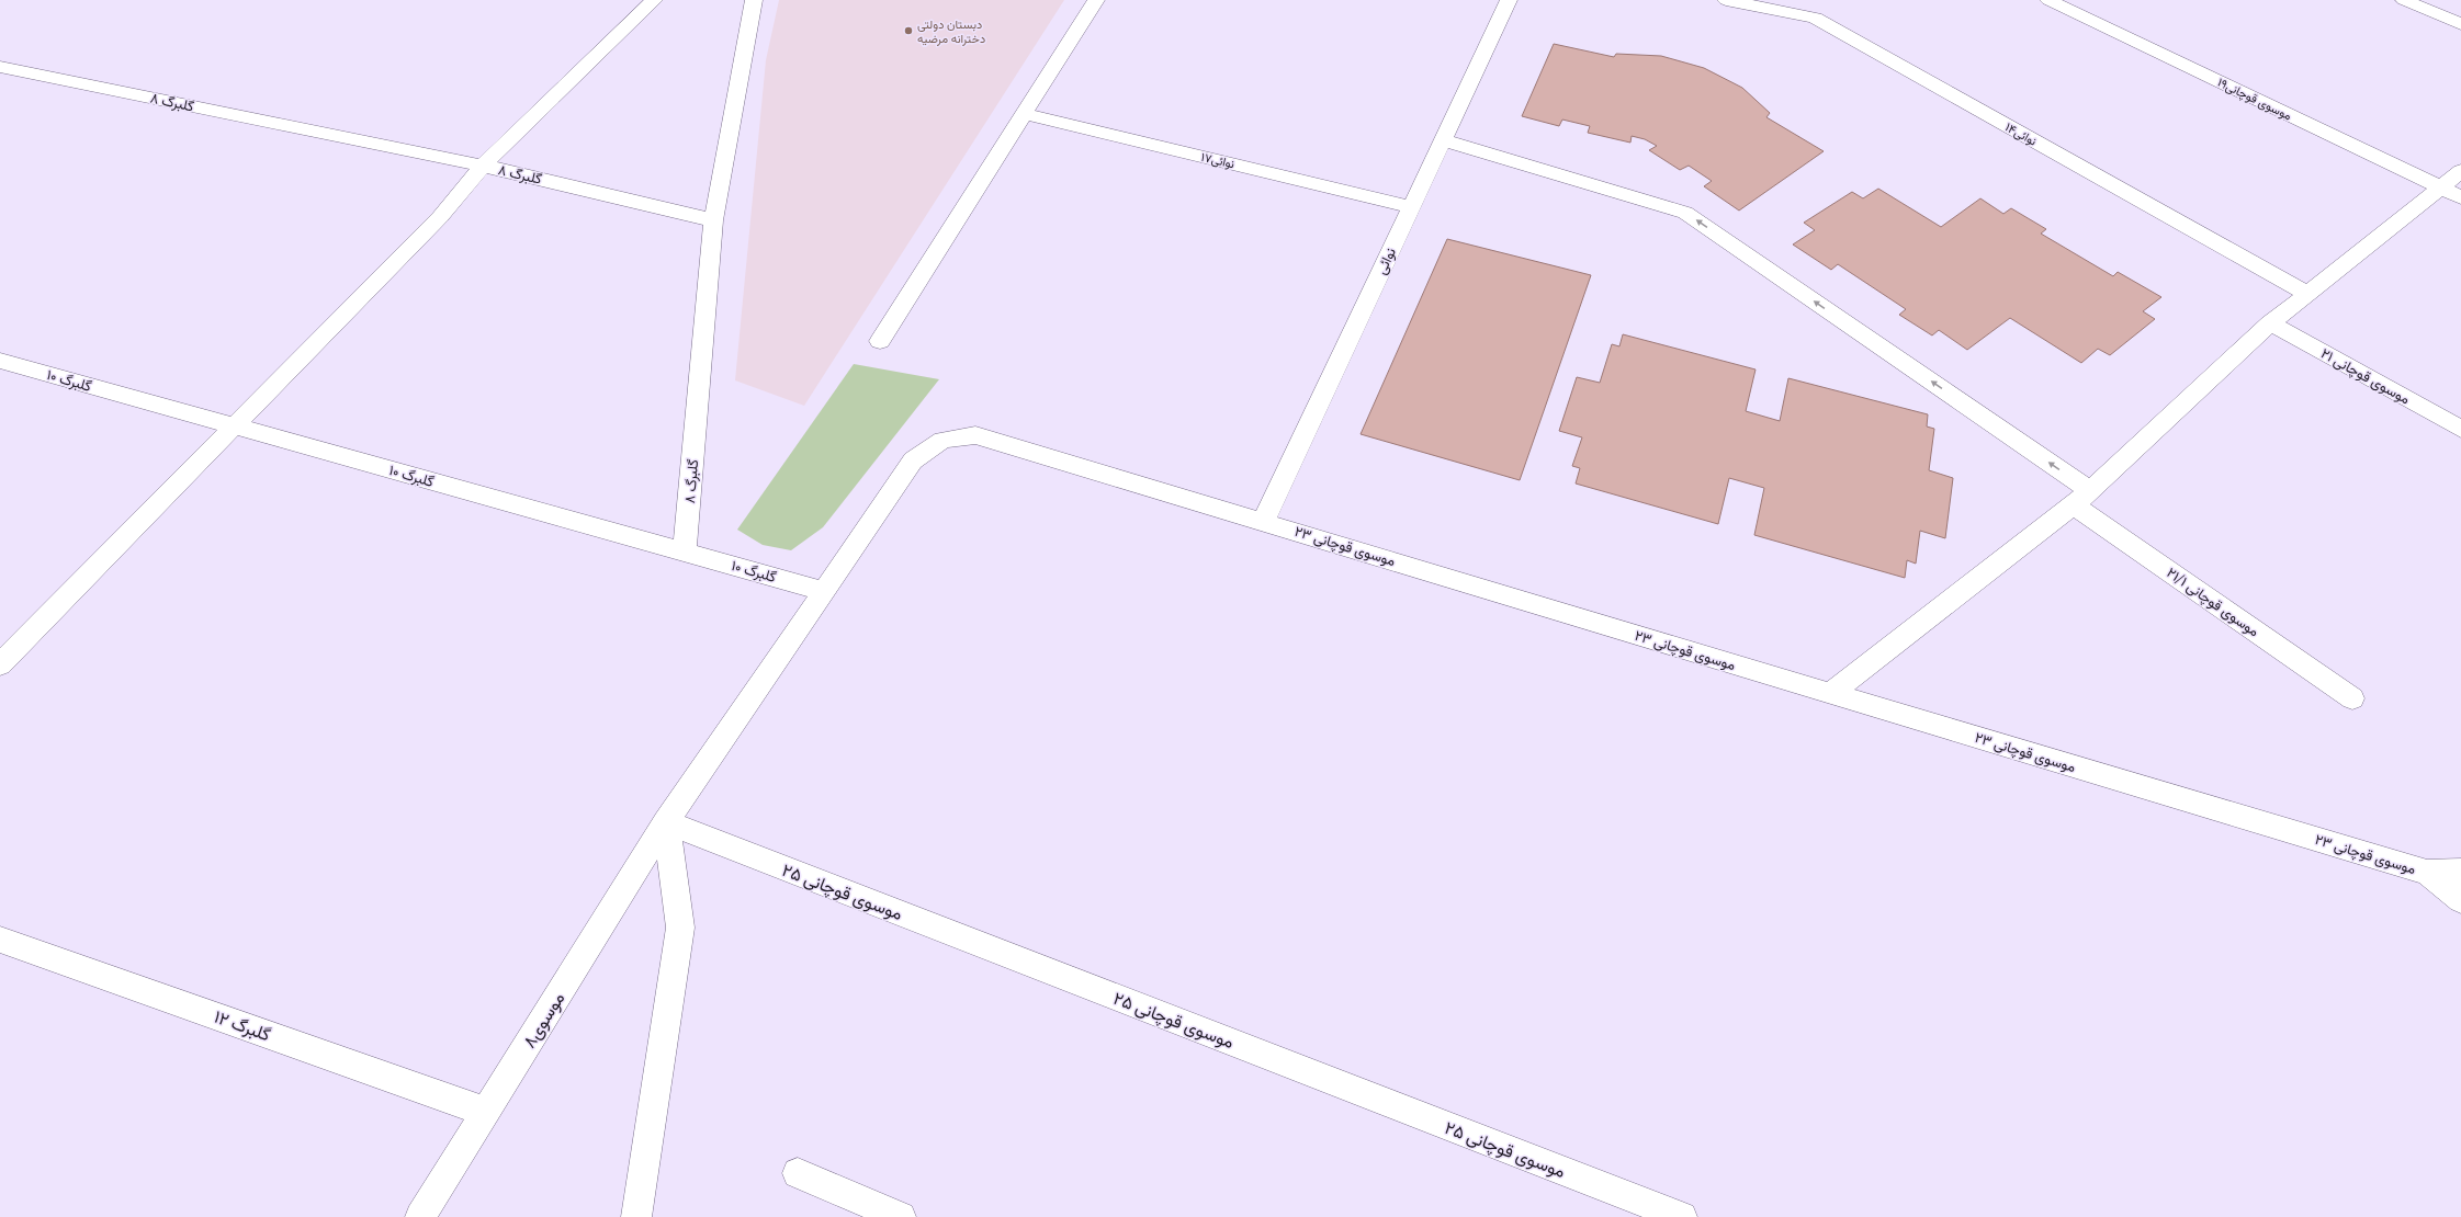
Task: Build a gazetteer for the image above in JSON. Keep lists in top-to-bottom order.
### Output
{
  "streets": {
    "street": [
      "موسوی قوچانی۱۹",
      "گلبرگ ۸",
      "نوائی۱۴",
      "نوائی۱۷",
      "نوائی",
      "موسوی قوچانی ۲۱",
      "گلبرگ ۱۰",
      "موسوی قوچانی ۲۳",
      "موسوی قوچانی ۲۱/۱",
      "موسوی قوچانی ۲۵",
      "موسوی۸",
      "گلبرگ ۱۲"
    ]
  },
  "crossings": [
    ["گلبرگ ۸", "گلبرگ ۱۰"],
    ["نوائی۱۷", "نوائی"],
    ["نوائی", "موسوی قوچانی ۲۳"],
    ["نوائی", "موسوی قوچانی ۲۱/۱"],
    ["گلبرگ ۱۰", "موسوی۸"],
    ["موسوی قوچانی ۲۳", "موسوی۸"],
    ["موسوی قوچانی ۲۵", "موسوی۸"],
    ["موسوی۸", "گلبرگ ۱۲"]
  ],
  "one_way": ["موسوی قوچانی ۲۱/۱"],
  "places": ["دبستان دولتی دخترانه مرضیه"]
}
